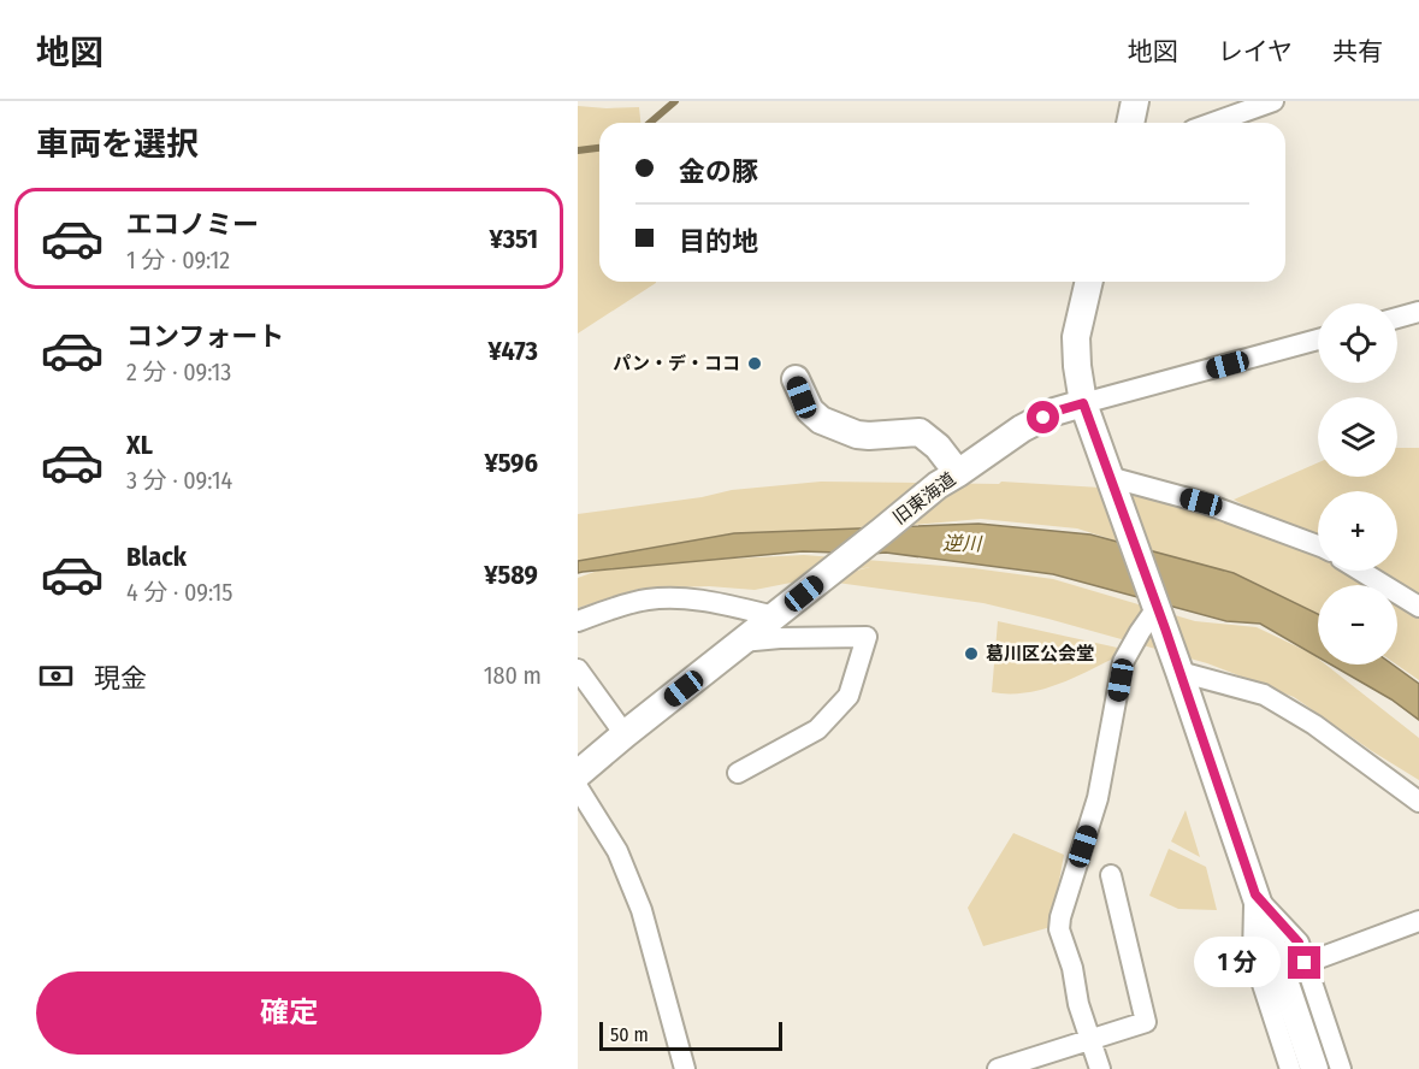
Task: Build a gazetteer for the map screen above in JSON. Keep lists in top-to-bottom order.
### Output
{
  "streets": {
    "street": ["旧東海道"]
  },
  "water": ["逆川"],
  "places": ["パン・デ・ココ", "葛川区公会堂"],
  "scale_bar": "50 m",
  "page": {
    "header": "地図",
    "nav": ["地図", "レイヤ", "共有"],
    "heading": "車両を選択",
    "banner": ["金の豚", "目的地"],
    "list": [
      {
        "name": "エコノミー",
        "note": "1 分 · 09:12",
        "value": "¥351"
      },
      {
        "name": "コンフォート",
        "note": "2 分 · 09:13",
        "value": "¥473"
      },
      {
        "name": "XL",
        "note": "3 分 · 09:14",
        "value": "¥596"
      },
      {
        "name": "Black",
        "note": "4 分 · 09:15",
        "value": "¥589"
      }
    ],
    "map_buttons": ["+", "−"],
    "pay": ["現金", "180 m"],
    "bubble": "1 分",
    "buttons": "確定",
    "scale": "50 m"
  }
}
